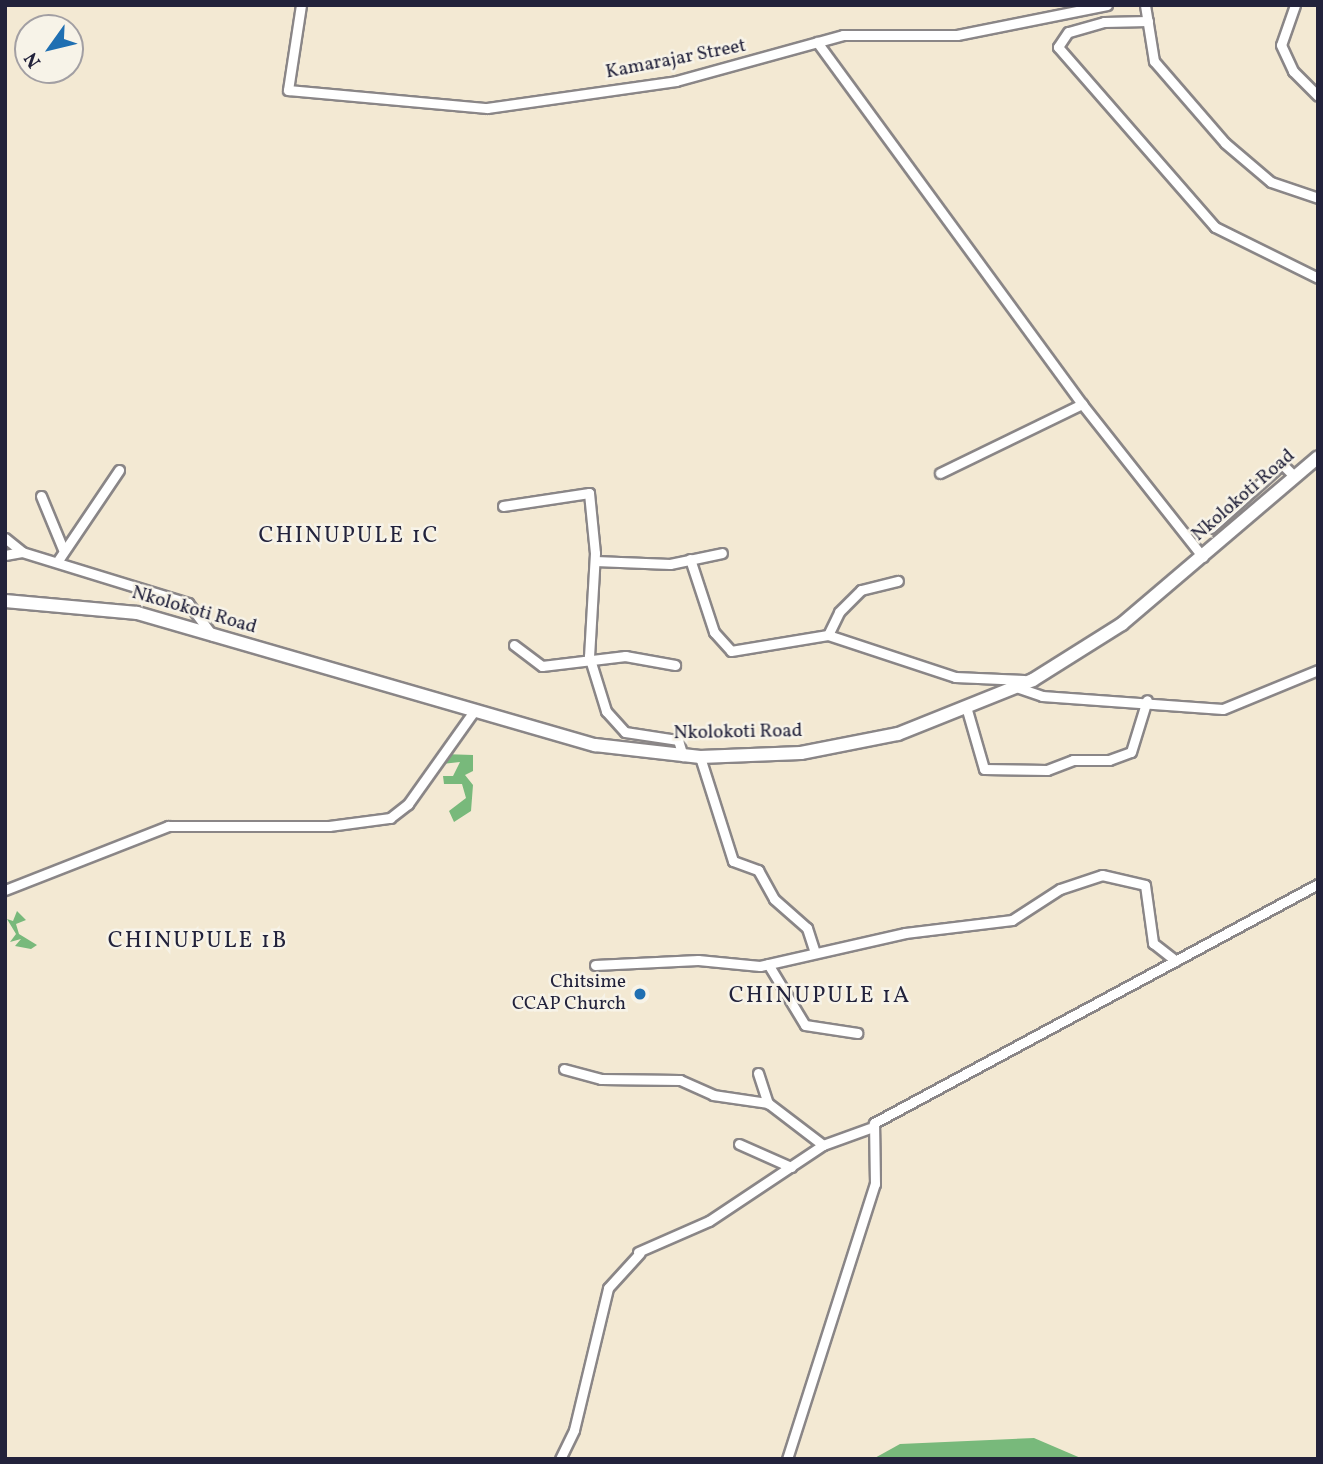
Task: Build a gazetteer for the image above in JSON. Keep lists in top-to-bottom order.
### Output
{
  "streets": {
    "main road": ["Nkolokoti Road"],
    "street": ["Kamarajar Street"]
  },
  "districts": ["CHINUPULE 1C", "CHINUPULE 1B", "CHINUPULE 1A"],
  "places": ["Chitsime CCAP Church"],
  "north": "bottom left"
}
